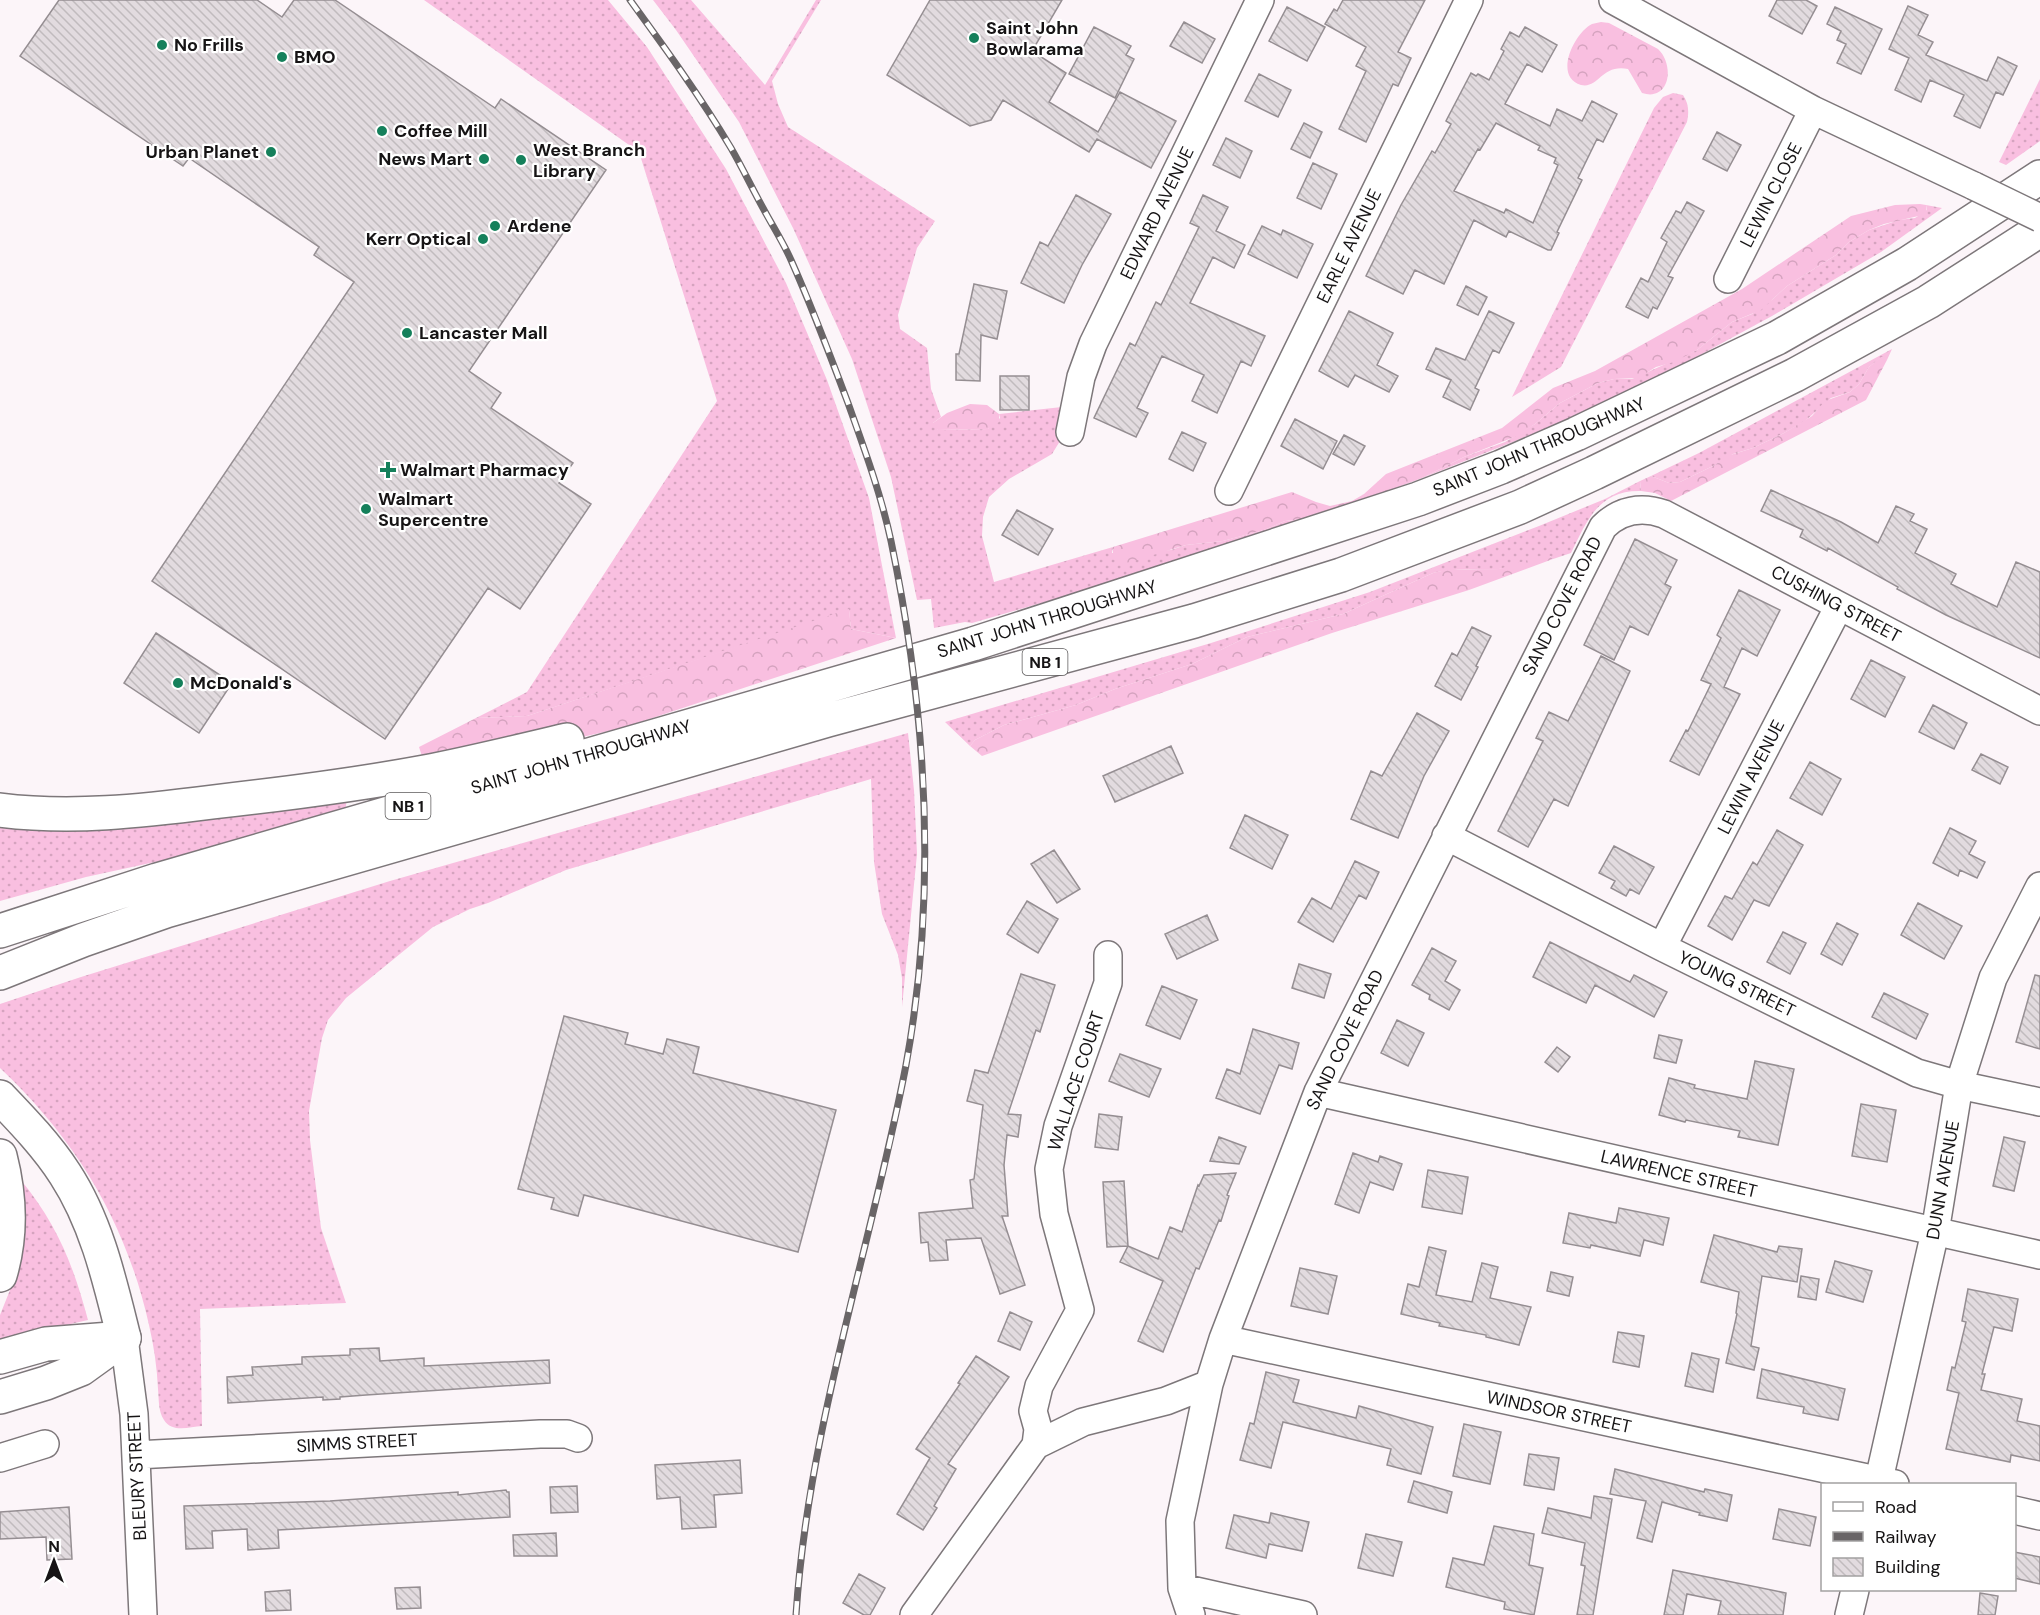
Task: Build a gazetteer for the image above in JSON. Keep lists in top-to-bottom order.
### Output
{
  "streets": {
    "main road": ["SAINT JOHN THROUGHWAY", "NB 1"],
    "street": [
      "LEWIN CLOSE",
      "EDWARD AVENUE",
      "EARLE AVENUE",
      "CUSHING STREET",
      "SAND COVE ROAD",
      "LEWIN AVENUE",
      "YOUNG STREET",
      "WALLACE COURT",
      "LAWRENCE STREET",
      "DUNN AVENUE",
      "WINDSOR STREET",
      "SIMMS STREET",
      "BLEURY STREET"
    ]
  },
  "crossings": [
    ["CUSHING STREET", "SAND COVE ROAD"],
    ["CUSHING STREET", "LEWIN AVENUE"],
    ["SAND COVE ROAD", "YOUNG STREET"],
    ["SAND COVE ROAD", "LAWRENCE STREET"],
    ["SAND COVE ROAD", "WINDSOR STREET"],
    ["LEWIN AVENUE", "YOUNG STREET"],
    ["YOUNG STREET", "DUNN AVENUE"],
    ["LAWRENCE STREET", "DUNN AVENUE"],
    ["DUNN AVENUE", "WINDSOR STREET"],
    ["SIMMS STREET", "BLEURY STREET"]
  ],
  "places": {
    "other": [
      "Saint John Bowlarama",
      "No Frills",
      "BMO",
      "Coffee Mill",
      "Urban Planet",
      "News Mart",
      "West Branch Library",
      "Ardene",
      "Kerr Optical",
      "Lancaster Mall",
      "Walmart Supercentre",
      "McDonald's"
    ],
    "health": ["Walmart Pharmacy"]
  },
  "legend": ["Road", "Railway", "Building"],
  "north": "top"
}
